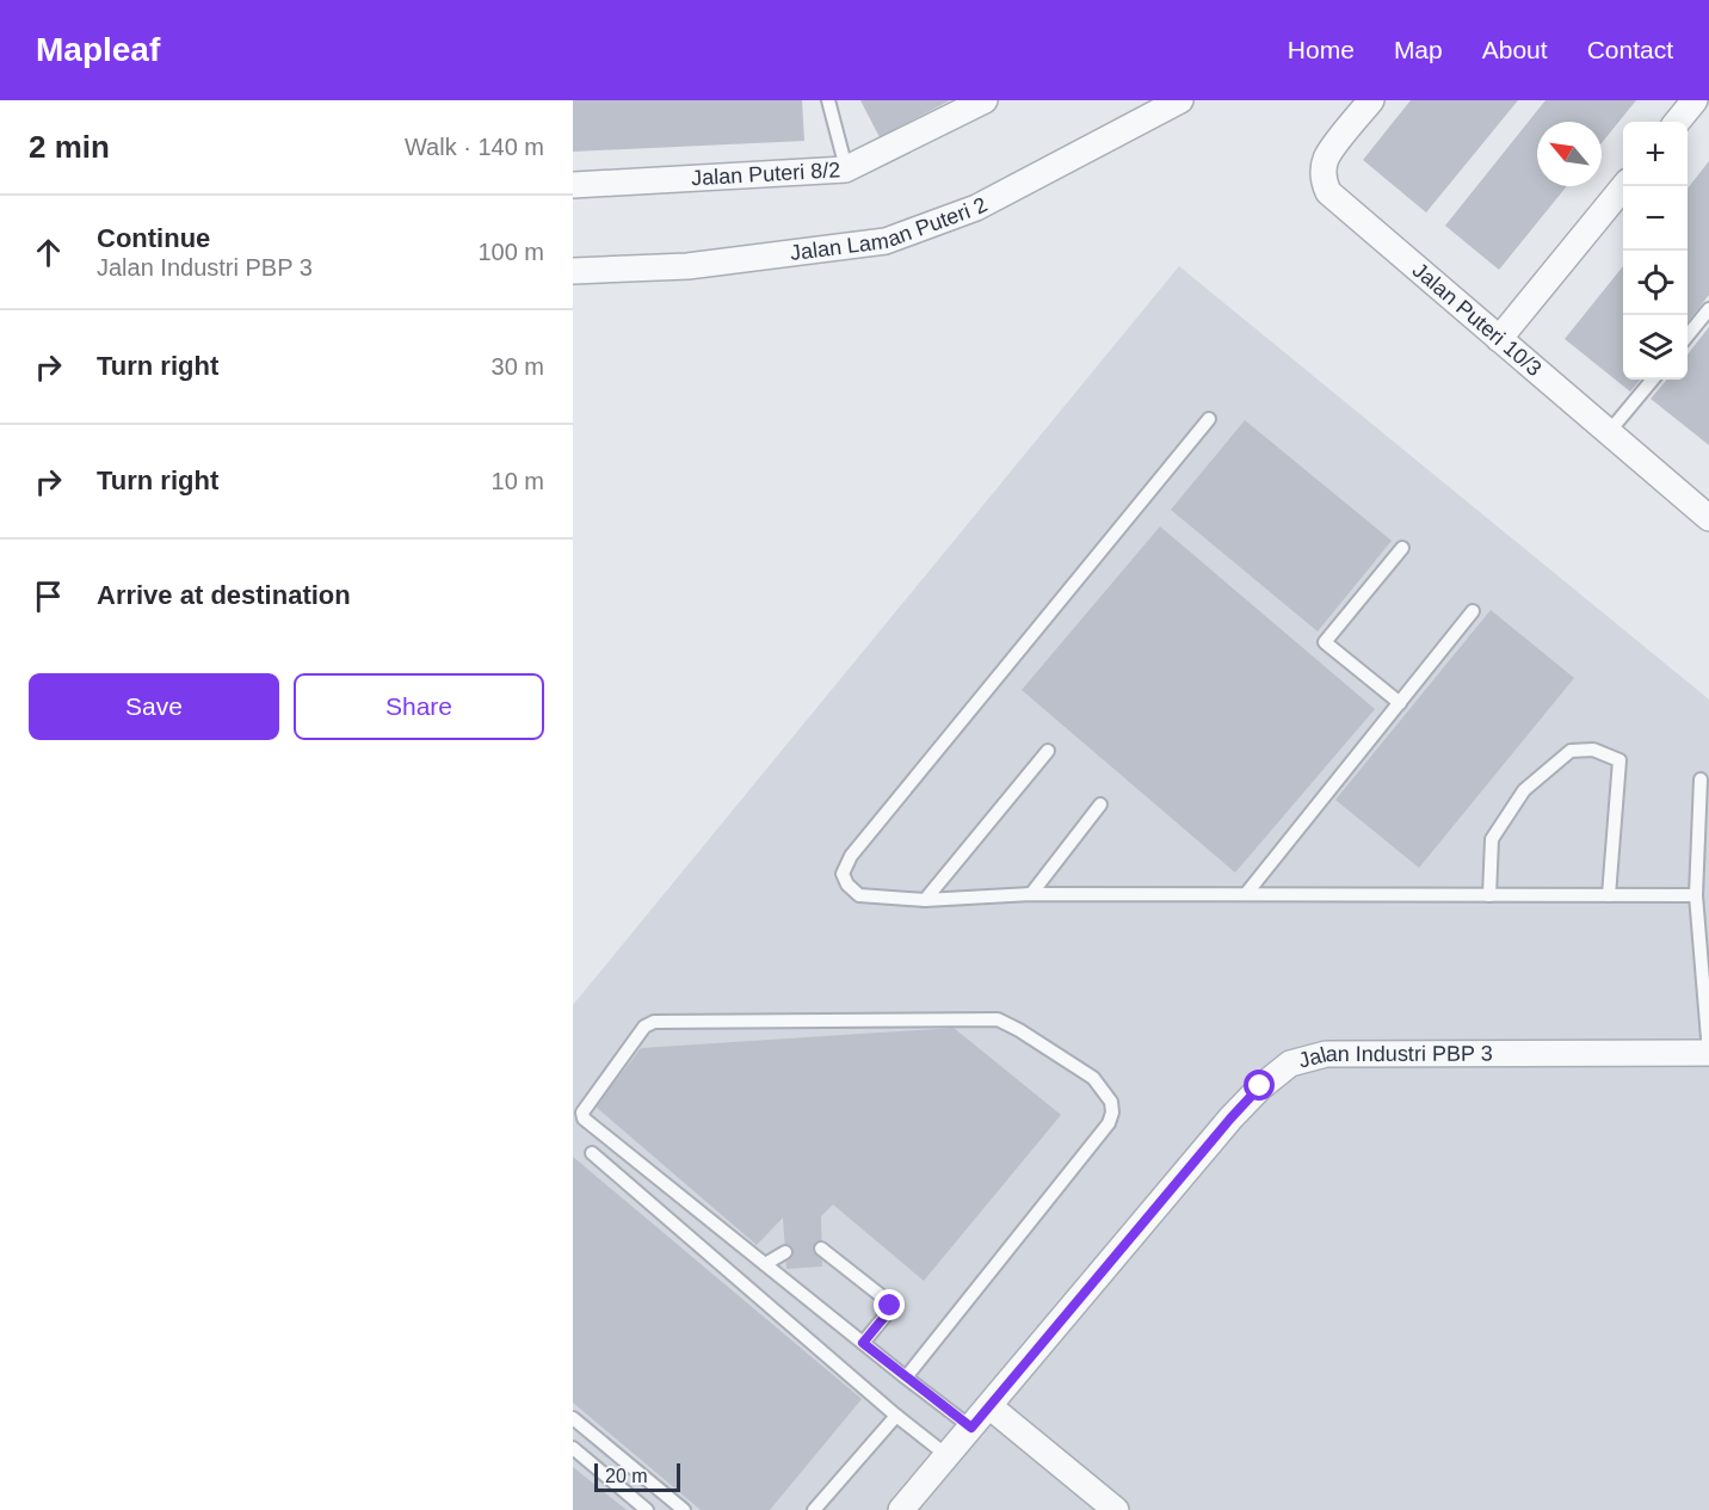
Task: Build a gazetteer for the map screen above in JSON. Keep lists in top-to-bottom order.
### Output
{
  "streets": {
    "street": [
      "Jalan Puteri 8/2",
      "Jalan Laman Puteri 2",
      "Jalan Puteri 10/3",
      "Jalan Industri PBP 3"
    ]
  },
  "scale_bar": "20 m",
  "north": "top left",
  "page": {
    "header": "Mapleaf",
    "nav": [
      "Home",
      "Map",
      "About",
      "Contact"
    ],
    "heading": ["2 min", "Walk · 140 m"],
    "map_buttons": ["+", "−"],
    "list": [
      ["Continue", "Jalan Industri PBP 3", "100 m"],
      ["Turn right", "30 m"],
      ["Turn right", "10 m"],
      "Arrive at destination"
    ],
    "buttons": ["Save", "Share"],
    "scale": "20 m"
  }
}
